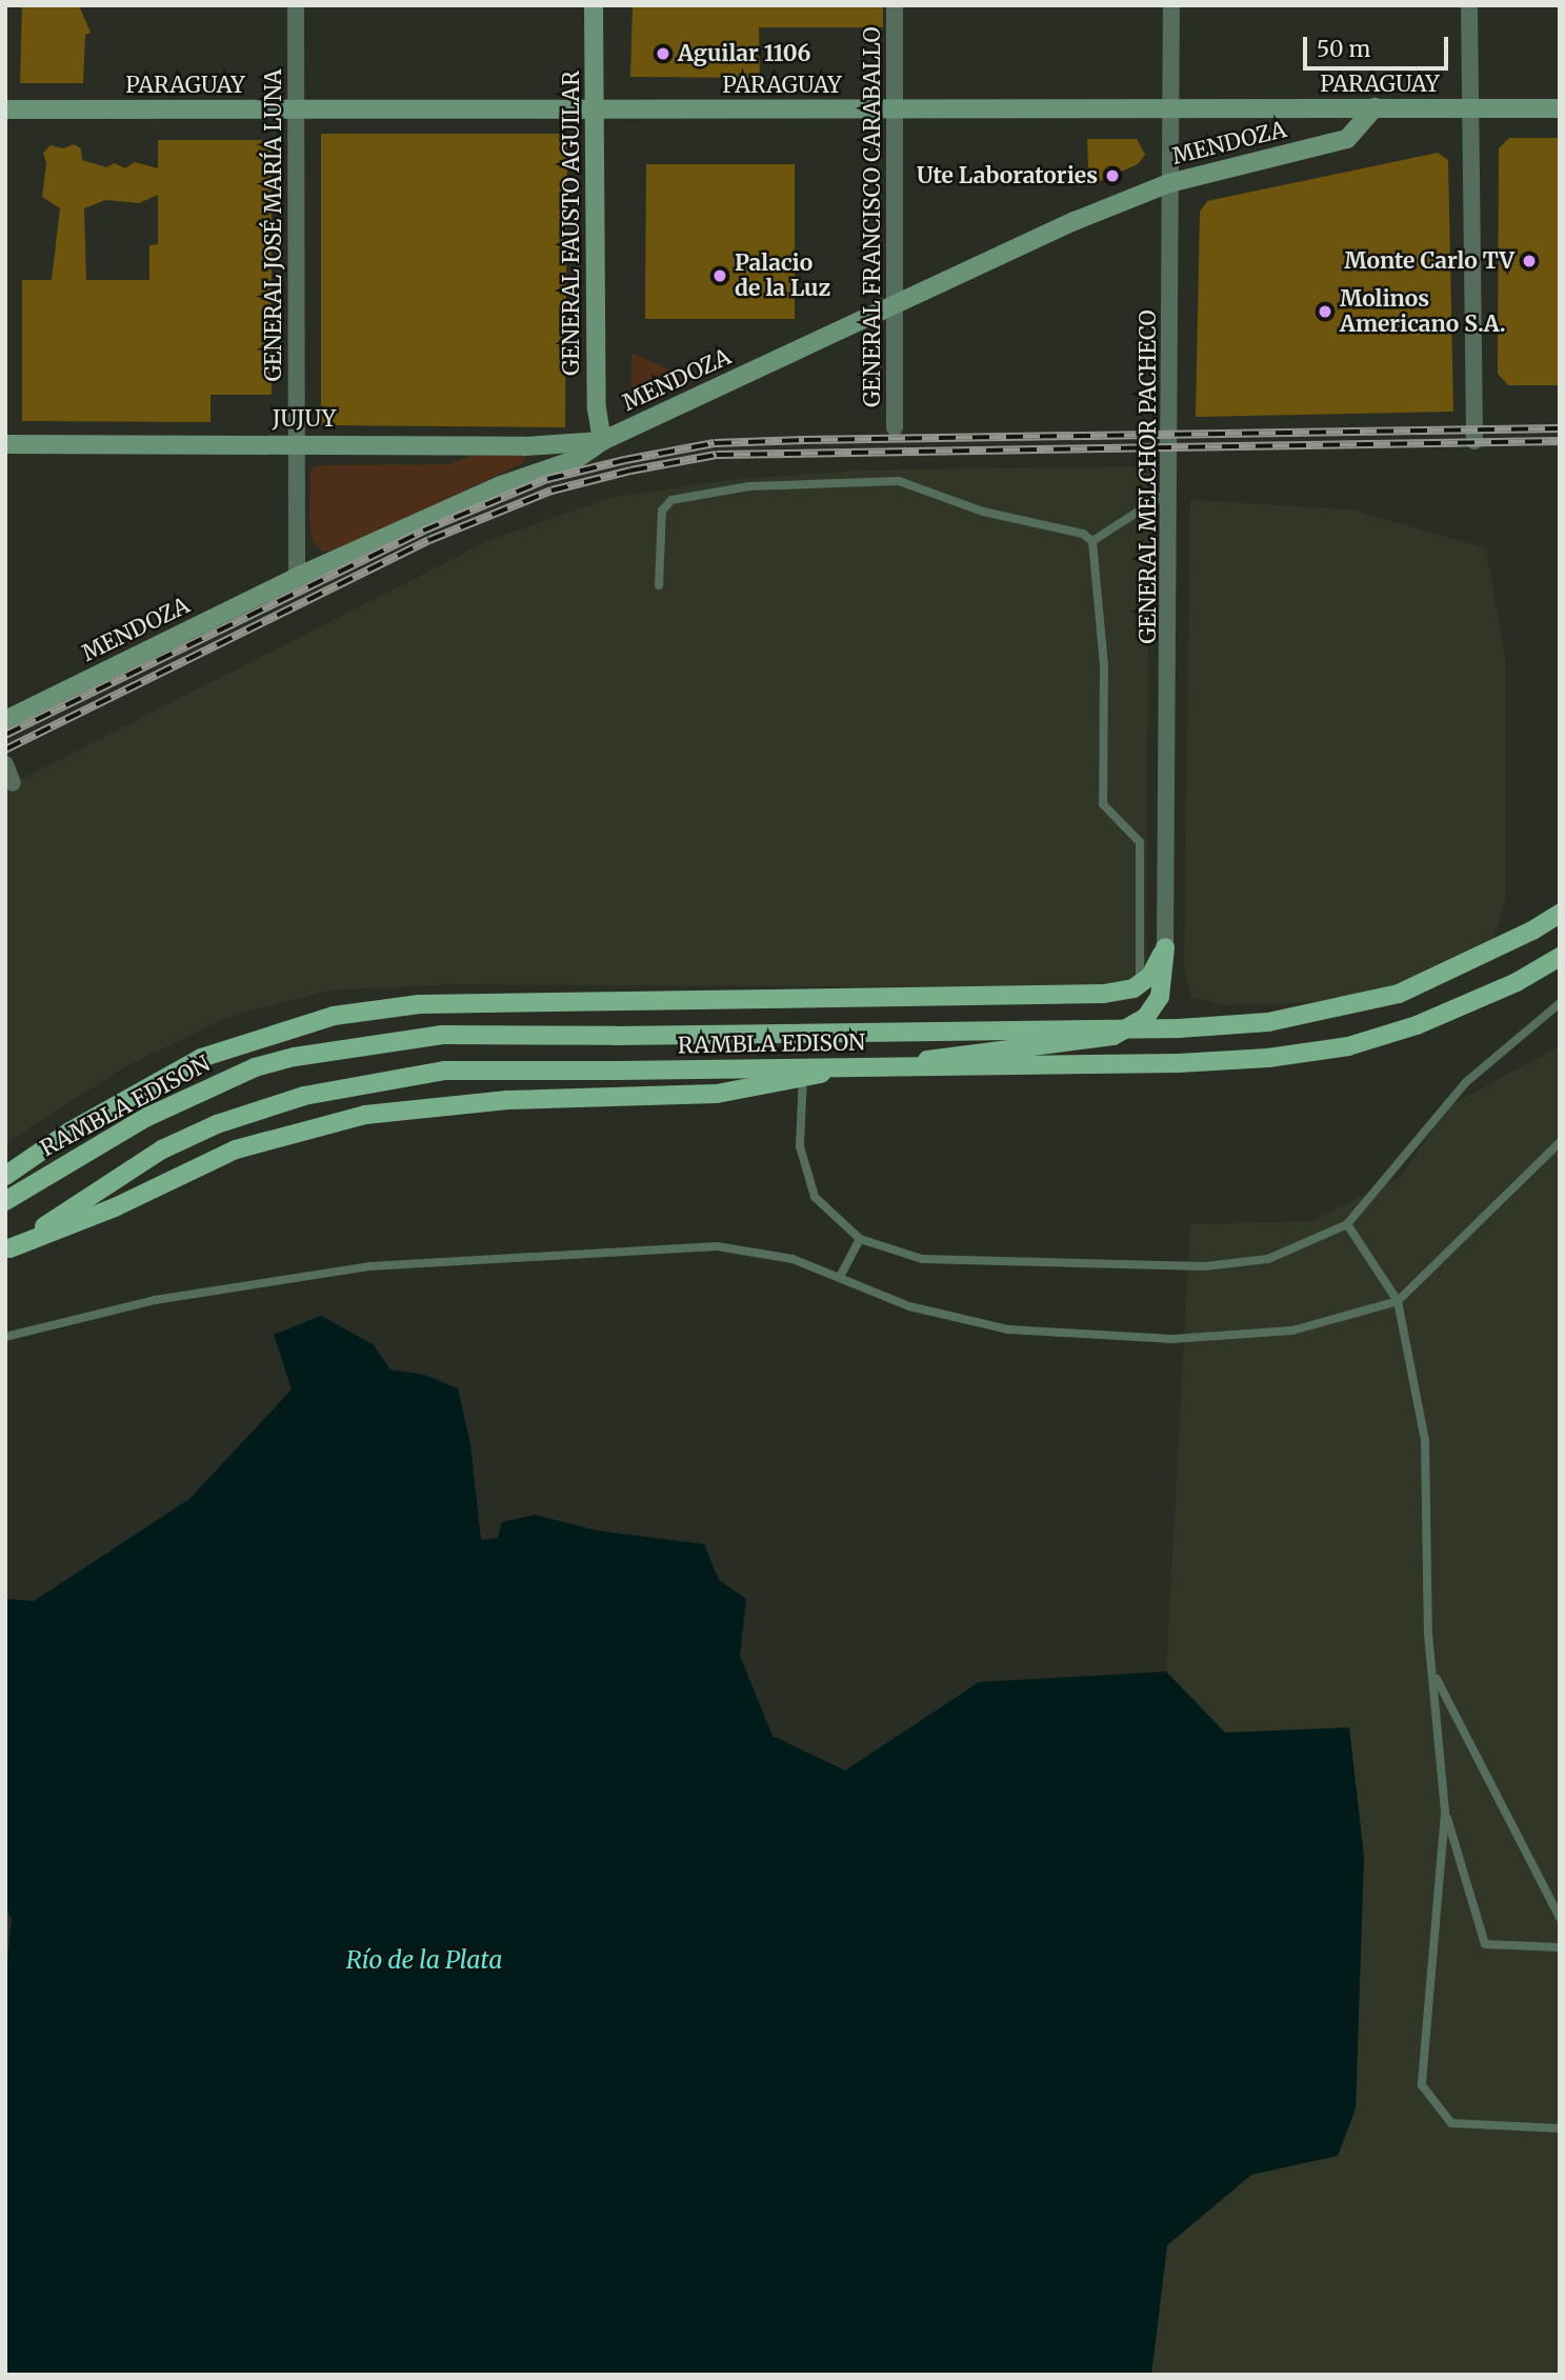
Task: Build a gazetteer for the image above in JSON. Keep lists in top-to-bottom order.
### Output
{
  "streets": {
    "main road": ["RAMBLA EDISON"],
    "street": [
      "PARAGUAY",
      "MENDOZA",
      "GENERAL FRANCISCO CARABALLO",
      "GENERAL FAUSTO AGUILAR",
      "GENERAL JOSÉ MARÍA LUNA",
      "JUJUY",
      "GENERAL MELCHOR PACHECO"
    ]
  },
  "crossings": [
    ["PARAGUAY", "MENDOZA"],
    ["PARAGUAY", "GENERAL FRANCISCO CARABALLO"],
    ["PARAGUAY", "GENERAL FAUSTO AGUILAR"],
    ["PARAGUAY", "GENERAL JOSÉ MARÍA LUNA"],
    ["PARAGUAY", "GENERAL MELCHOR PACHECO"],
    ["MENDOZA", "GENERAL FRANCISCO CARABALLO"],
    ["MENDOZA", "GENERAL FAUSTO AGUILAR"],
    ["MENDOZA", "GENERAL JOSÉ MARÍA LUNA"],
    ["MENDOZA", "JUJUY"],
    ["MENDOZA", "GENERAL MELCHOR PACHECO"],
    ["GENERAL FAUSTO AGUILAR", "JUJUY"],
    ["GENERAL JOSÉ MARÍA LUNA", "JUJUY"]
  ],
  "water": ["Río de la Plata"],
  "places": [
    "Aguilar 1106",
    "Ute Laboratories",
    "Monte Carlo TV",
    "Palacio de la Luz",
    "Molinos Americano S.A."
  ],
  "scale_bar": "50 m"
}
